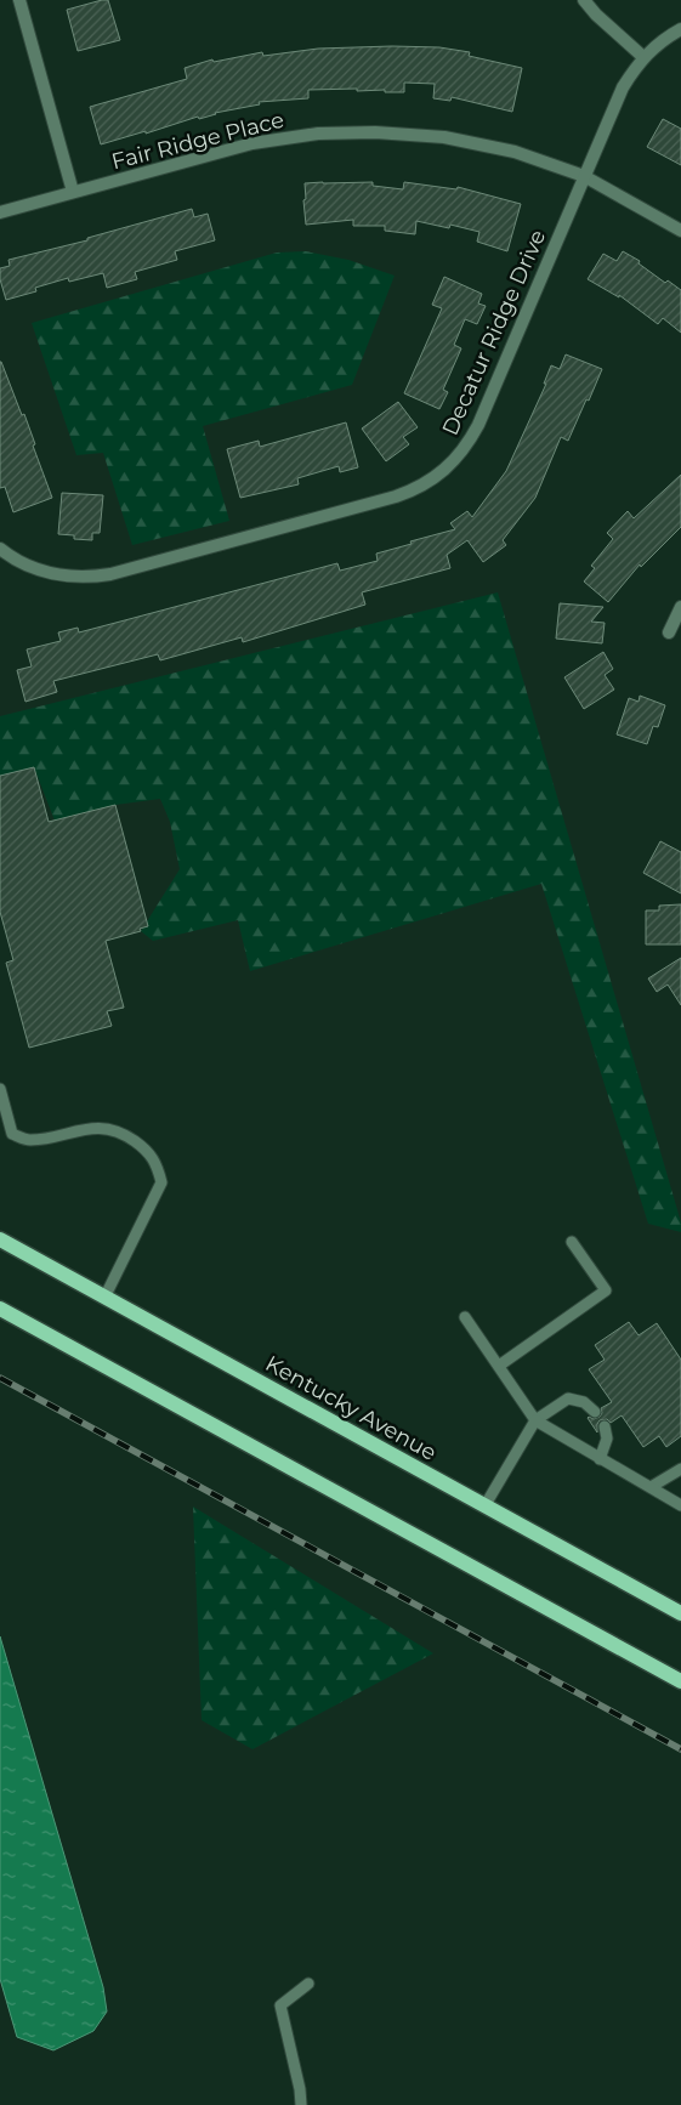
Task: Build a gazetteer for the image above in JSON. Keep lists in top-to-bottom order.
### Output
{
  "streets": {
    "main road": ["Kentucky Avenue"],
    "street": ["Fair Ridge Place", "Decatur Ridge Drive"]
  },
  "crossings": [
    ["Fair Ridge Place", "Decatur Ridge Drive"]
  ]
}
